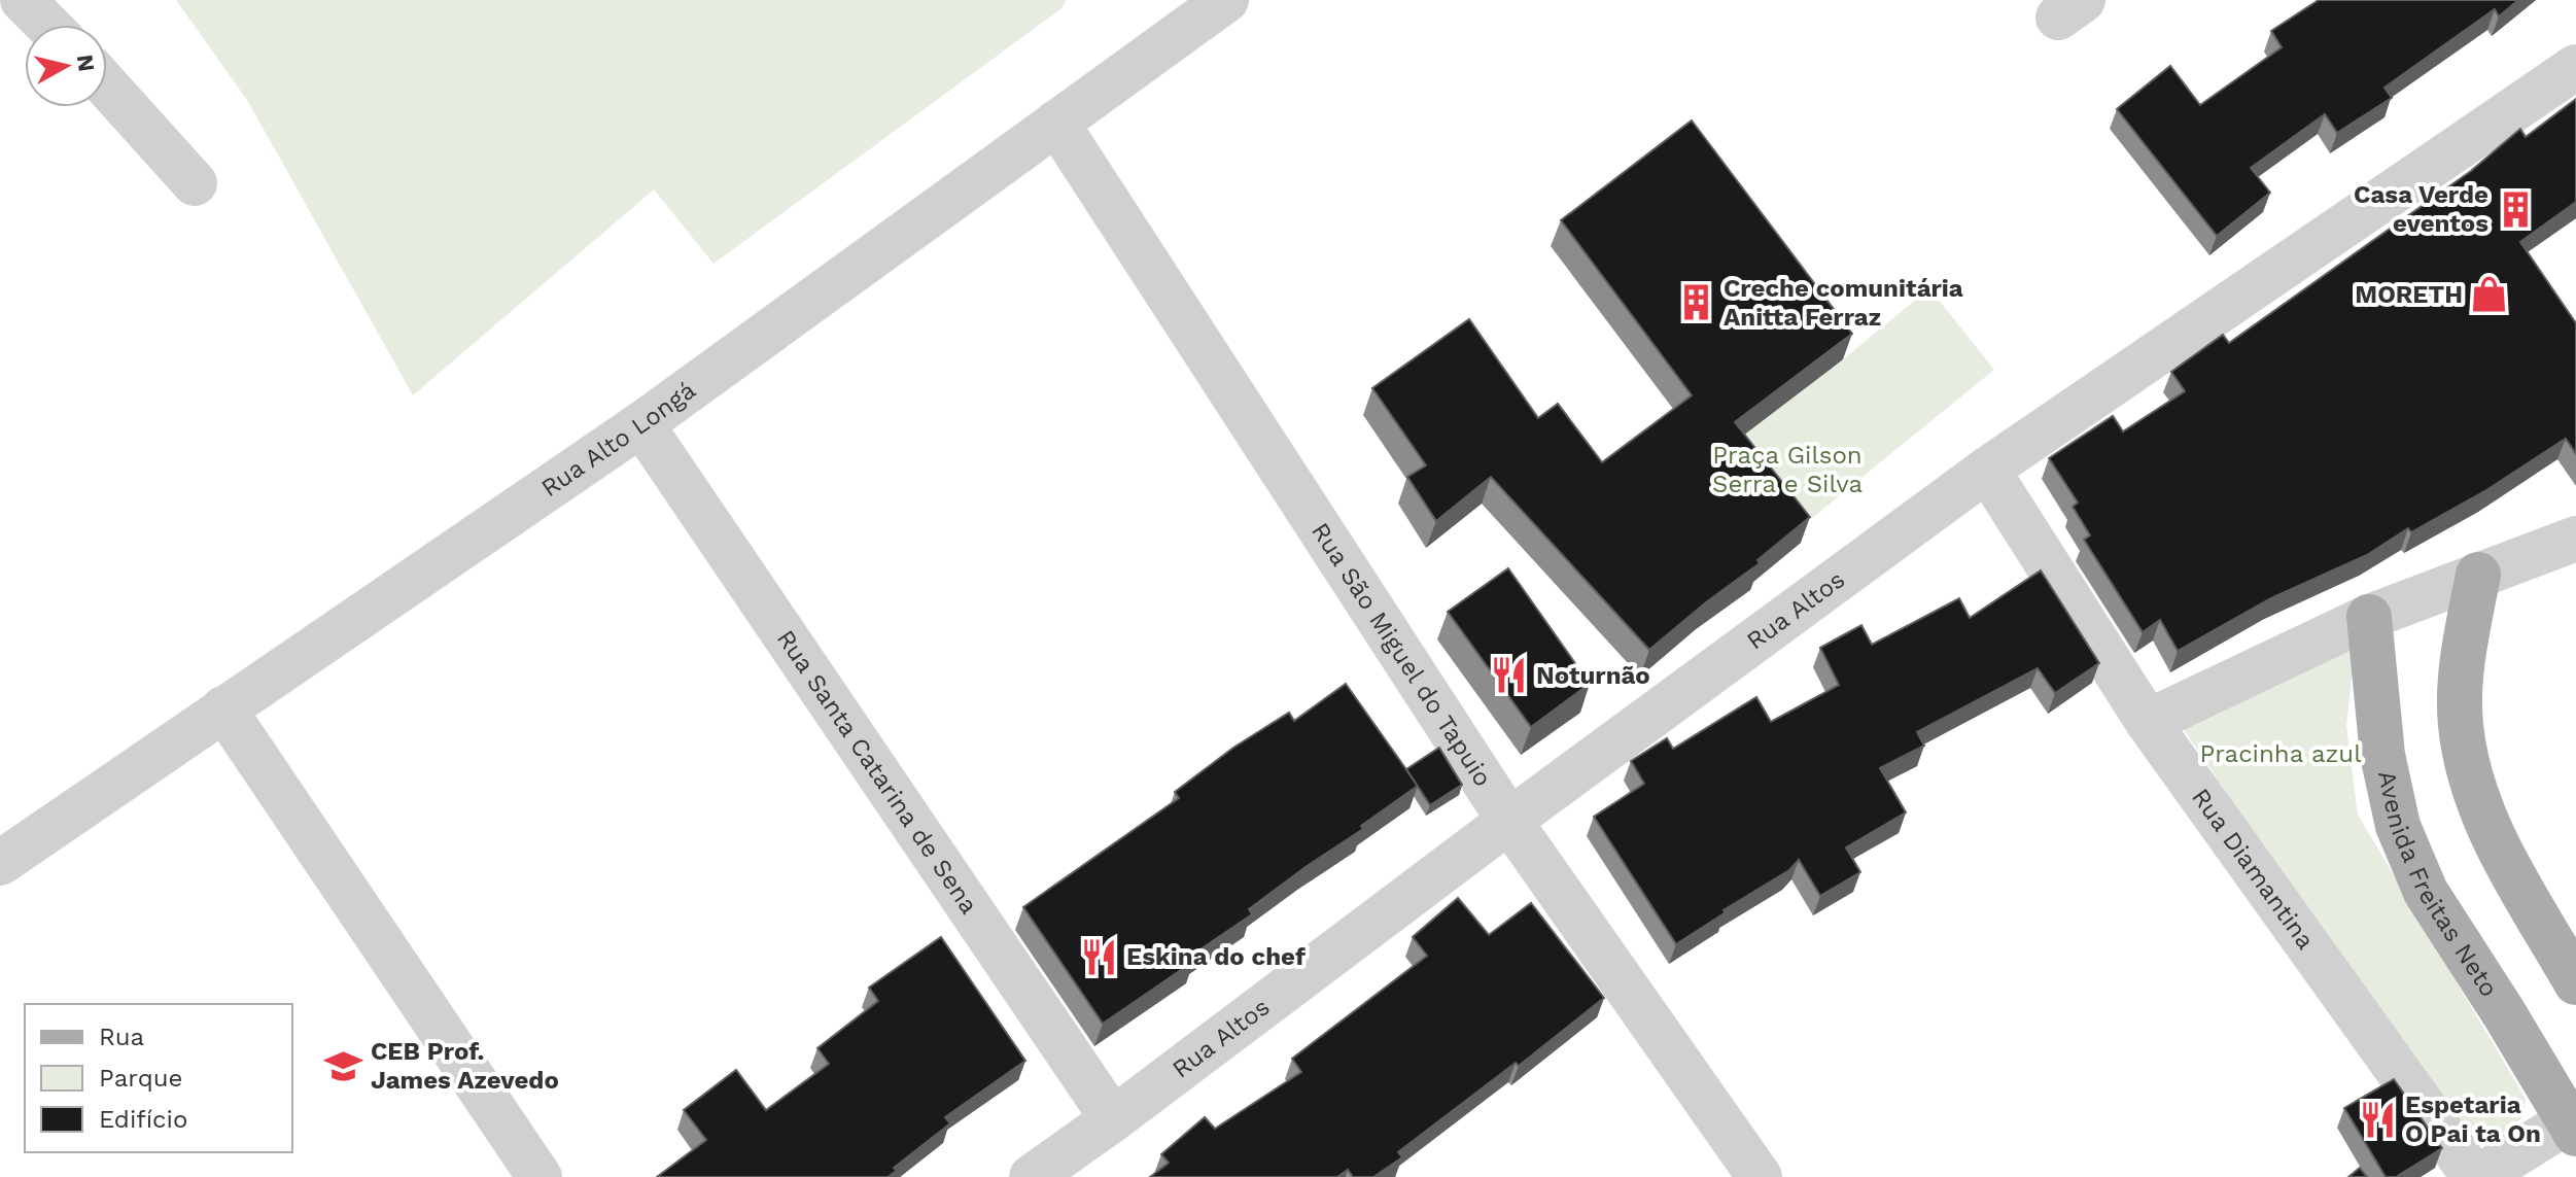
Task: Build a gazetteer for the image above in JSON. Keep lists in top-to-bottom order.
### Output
{
  "streets": {
    "main road": ["Avenida Freitas Neto"],
    "street": [
      "Rua Alto Longá",
      "Rua Altos",
      "Rua São Miguel do Tapuio",
      "Rua Santa Catarina de Sena",
      "Rua Diamantina"
    ]
  },
  "crossings": [
    ["Rua Alto Longá", "Rua São Miguel do Tapuio"],
    ["Rua Alto Longá", "Rua Santa Catarina de Sena"],
    ["Rua Altos", "Rua São Miguel do Tapuio"],
    ["Rua Altos", "Rua Santa Catarina de Sena"],
    ["Rua Altos", "Rua Diamantina"]
  ],
  "parks": ["Praça Gilson Serra e Silva", "Pracinha azul"],
  "places": {
    "building": ["Casa Verde eventos", "Creche comunitária Anitta Ferraz"],
    "shop": ["MORETH"],
    "restaurant": ["Noturnão", "Eskina do chef", "Espetaria O Pai ta On"],
    "school or university": ["CEB Prof. James Azevedo"]
  },
  "legend": ["Rua", "Parque", "Edifício"],
  "north": "right"
}
